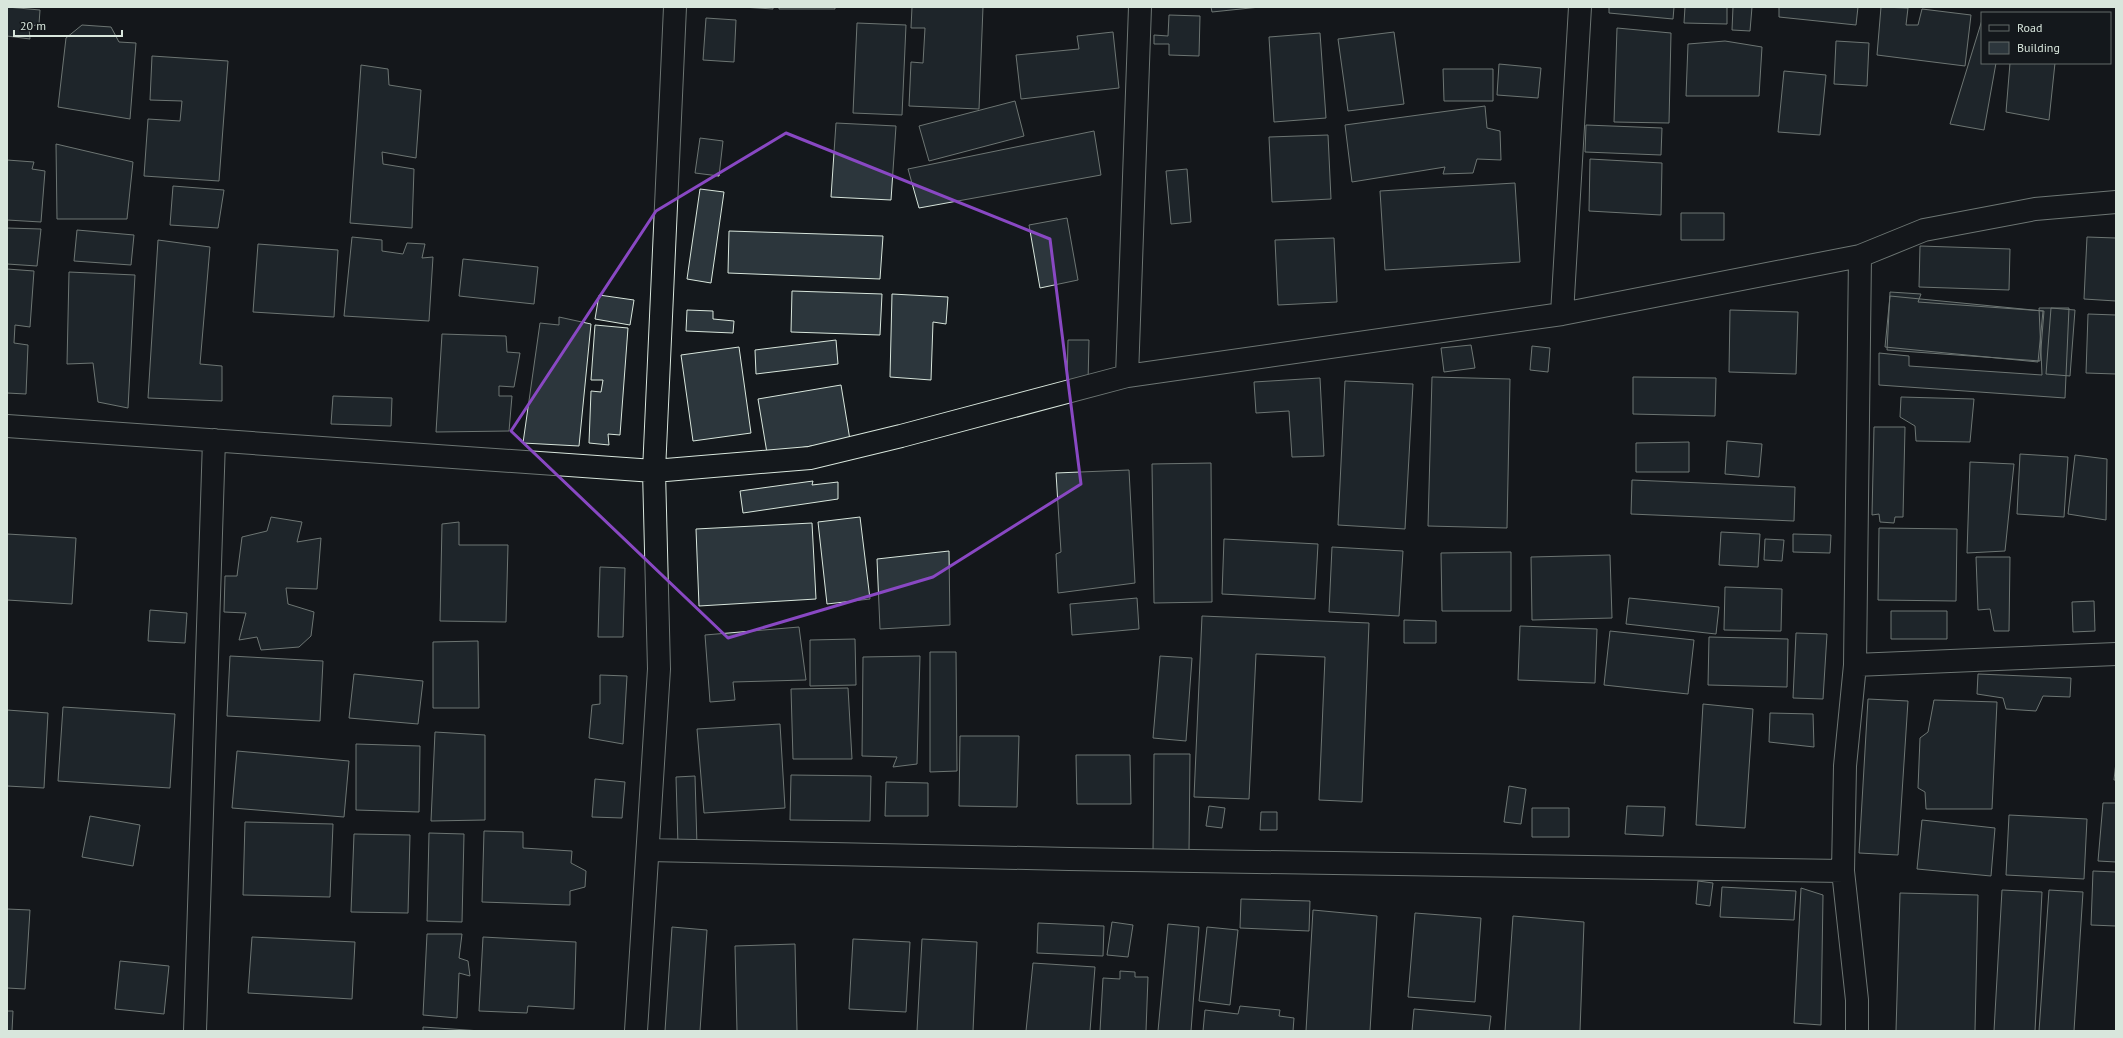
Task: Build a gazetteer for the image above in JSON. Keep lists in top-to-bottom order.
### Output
{
  "legend": ["Road", "Building"],
  "scale_bar": "20 m"
}
